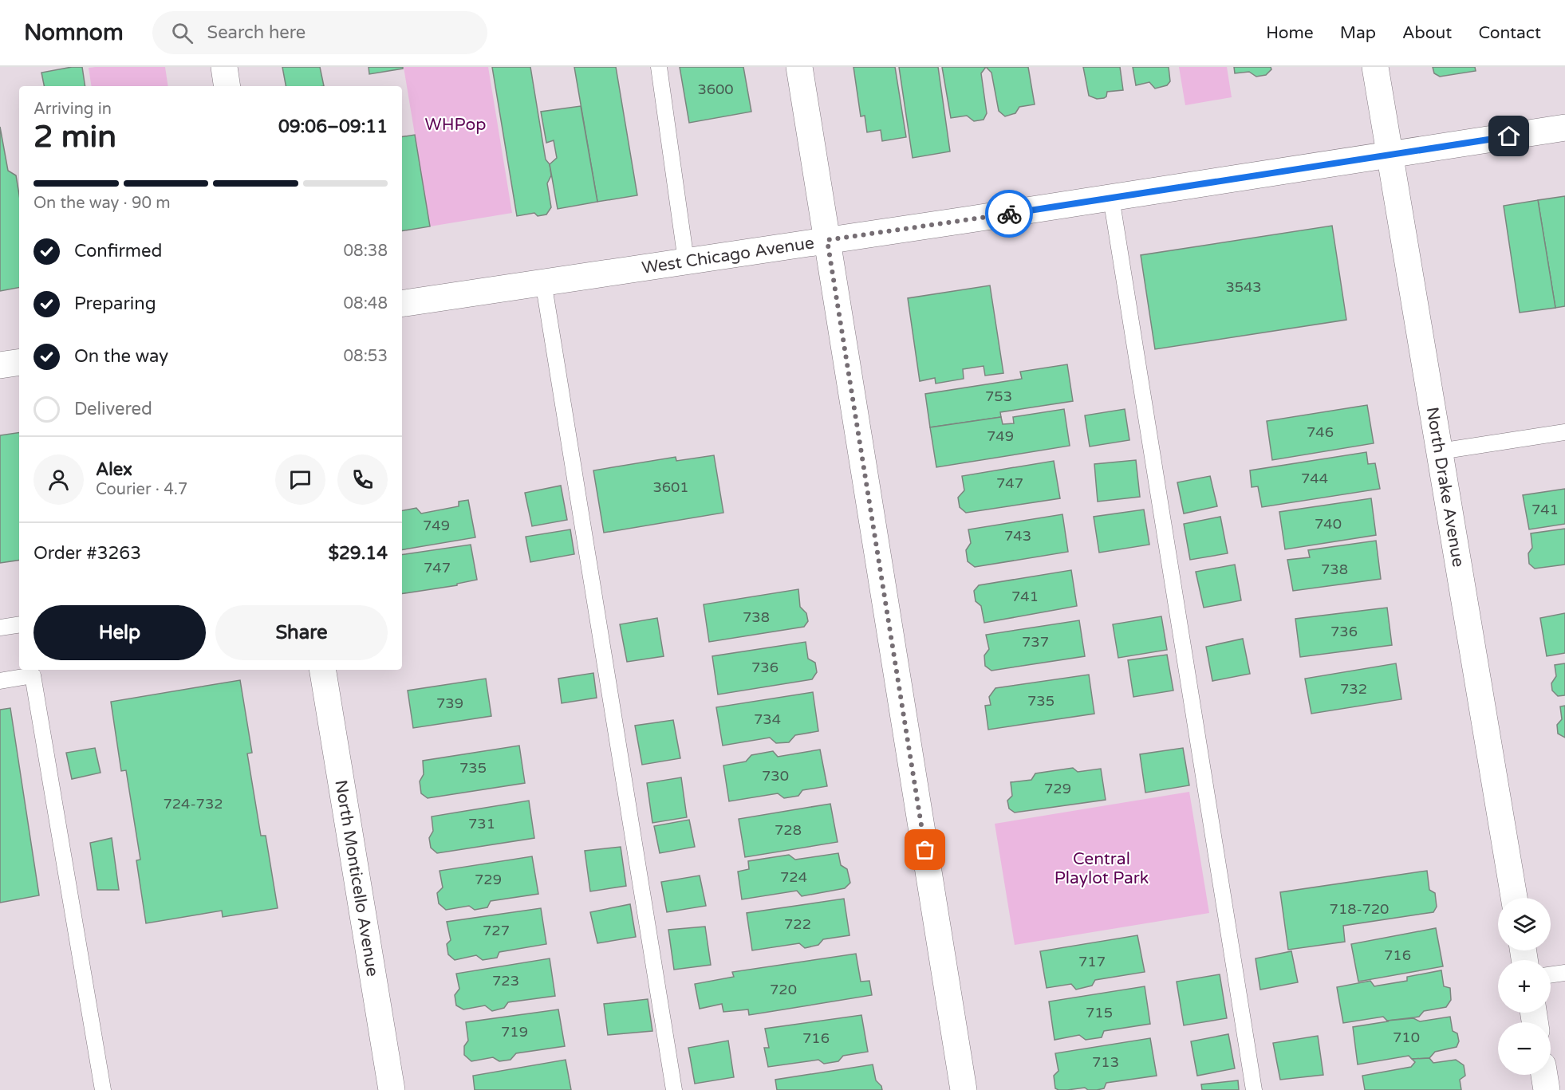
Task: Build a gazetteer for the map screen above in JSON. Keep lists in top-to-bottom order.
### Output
{
  "streets": {
    "street": ["West Chicago Avenue", "North Drake Avenue", "North Monticello Avenue"]
  },
  "crossings": [
    ["West Chicago Avenue", "North Drake Avenue"]
  ],
  "parks": ["WHPop", "Central Playlot Park"],
  "house_numbers": [
    "3600",
    "3543",
    "753",
    "746",
    "749",
    "744",
    "747",
    "3601",
    "741",
    "740",
    "749",
    "743",
    "747",
    "738",
    "741",
    "738",
    "736",
    "737",
    "736",
    "732",
    "735",
    "739",
    "734",
    "735",
    "730",
    "729",
    "724-732",
    "731",
    "728",
    "724",
    "729",
    "718-720",
    "722",
    "727",
    "716",
    "717",
    "723",
    "720",
    "715",
    "719",
    "710",
    "716",
    "713"
  ],
  "page": {
    "header": "Nomnom",
    "search": "Search here",
    "nav": [
      "Home",
      "Map",
      "About",
      "Contact"
    ],
    "heading": ["2 min", "Arriving in", "09:06–09:11"],
    "panel": [
      "Alex",
      "Courier · 4.7",
      "Order #3263",
      "$29.14"
    ],
    "bar": "On the way · 90 m",
    "list": [
      ["Confirmed", "08:38"],
      ["Preparing", "08:48"],
      ["On the way", "08:53"],
      "Delivered"
    ],
    "buttons": ["Help", "Share"],
    "map_buttons": ["+", "−"]
  }
}
